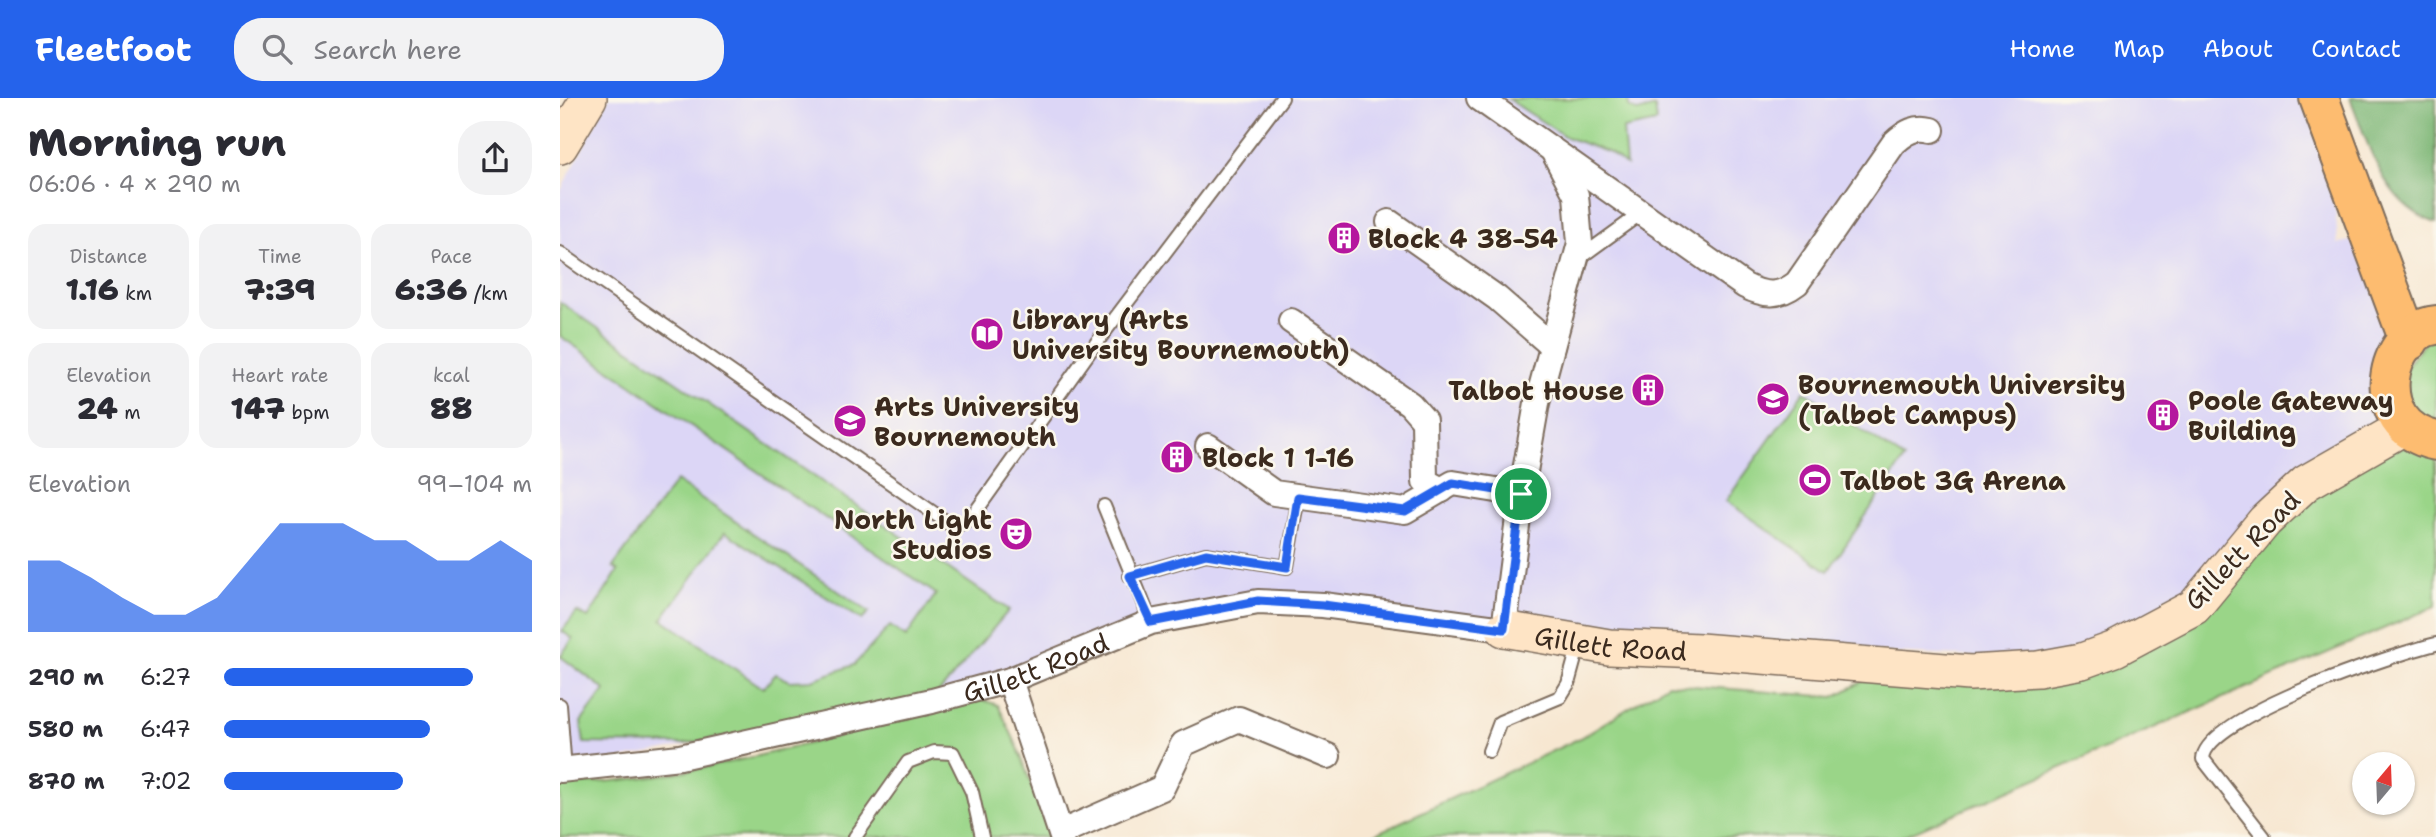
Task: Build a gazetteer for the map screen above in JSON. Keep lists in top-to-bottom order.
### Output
{
  "streets": {
    "street": ["Gillett Road"]
  },
  "places": {
    "building": [
      "Block 4 38-54",
      "Talbot House",
      "Poole Gateway Building",
      "Block 1 1-16"
    ],
    "library": ["Library (Arts University Bournemouth)"],
    "school or university": ["Bournemouth University (Talbot Campus)", "Arts University Bournemouth"],
    "sports": ["Talbot 3G Arena"],
    "theatre": ["North Light Studios"]
  },
  "north": "top",
  "page": {
    "header": "Fleetfoot",
    "search": "Search here",
    "nav": [
      "Home",
      "Map",
      "About",
      "Contact"
    ],
    "heading": ["Morning run", "06:06 · 4 × 290 m"],
    "stats": [
      ["Distance", "1.16 km"],
      ["Time", "7:39"],
      ["Pace", "6:36 /km"],
      ["Elevation", "24 m"],
      ["Heart rate", "147 bpm"],
      ["kcal", "88"]
    ],
    "chart": ["Elevation", "99–104 m"],
    "list": [
      {
        "name": "290 m",
        "note": "6:27"
      },
      {
        "name": "580 m",
        "note": "6:47"
      },
      {
        "name": "870 m",
        "note": "7:02"
      }
    ]
  }
}
